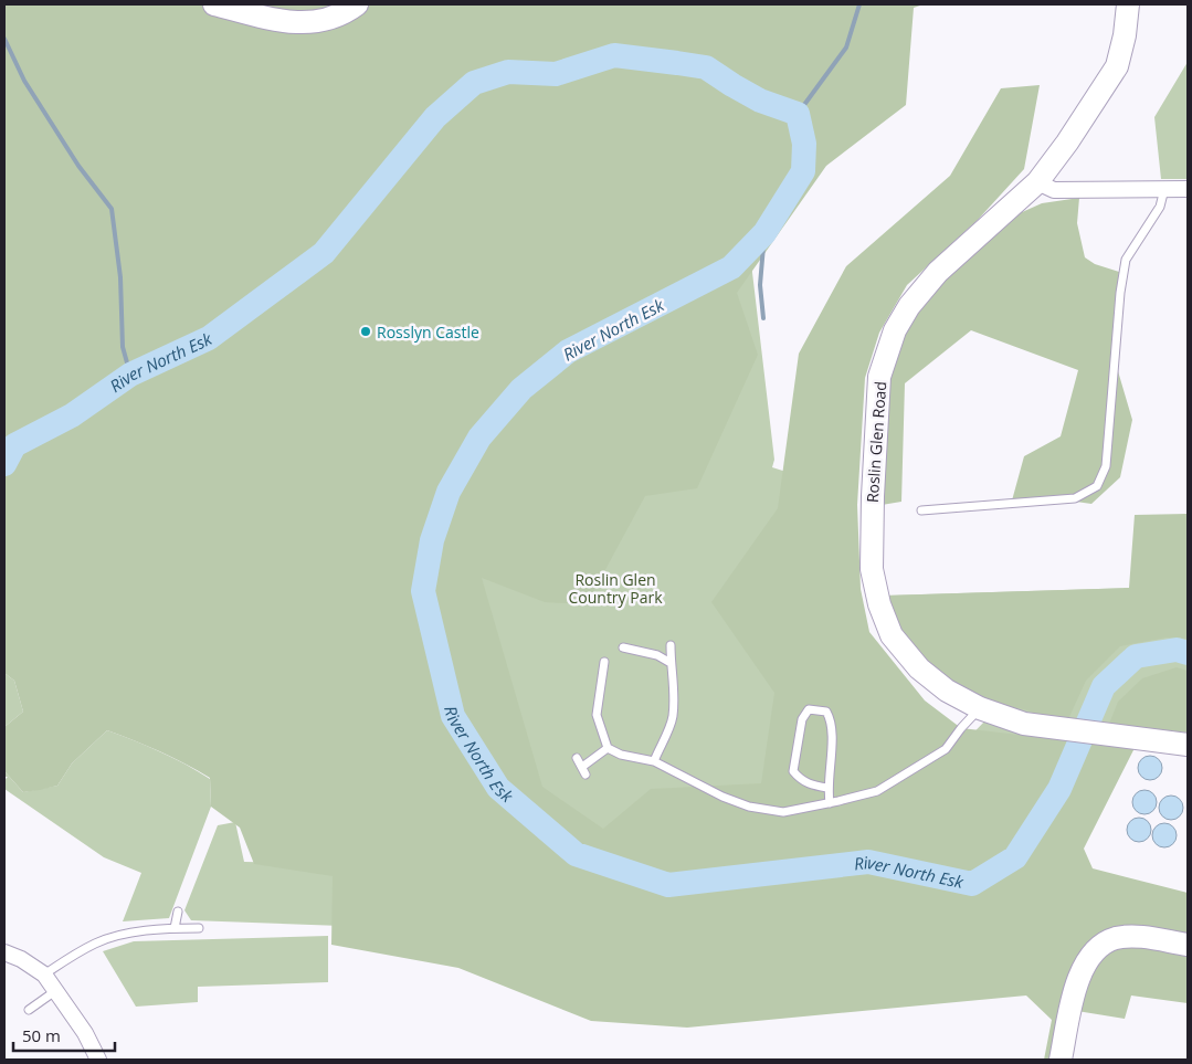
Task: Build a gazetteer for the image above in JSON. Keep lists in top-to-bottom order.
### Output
{
  "streets": {
    "main road": ["Roslin Glen Road"]
  },
  "water": ["River North Esk"],
  "parks": ["Roslin Glen Country Park"],
  "places": ["Rosslyn Castle"],
  "scale_bar": "50 m"
}
